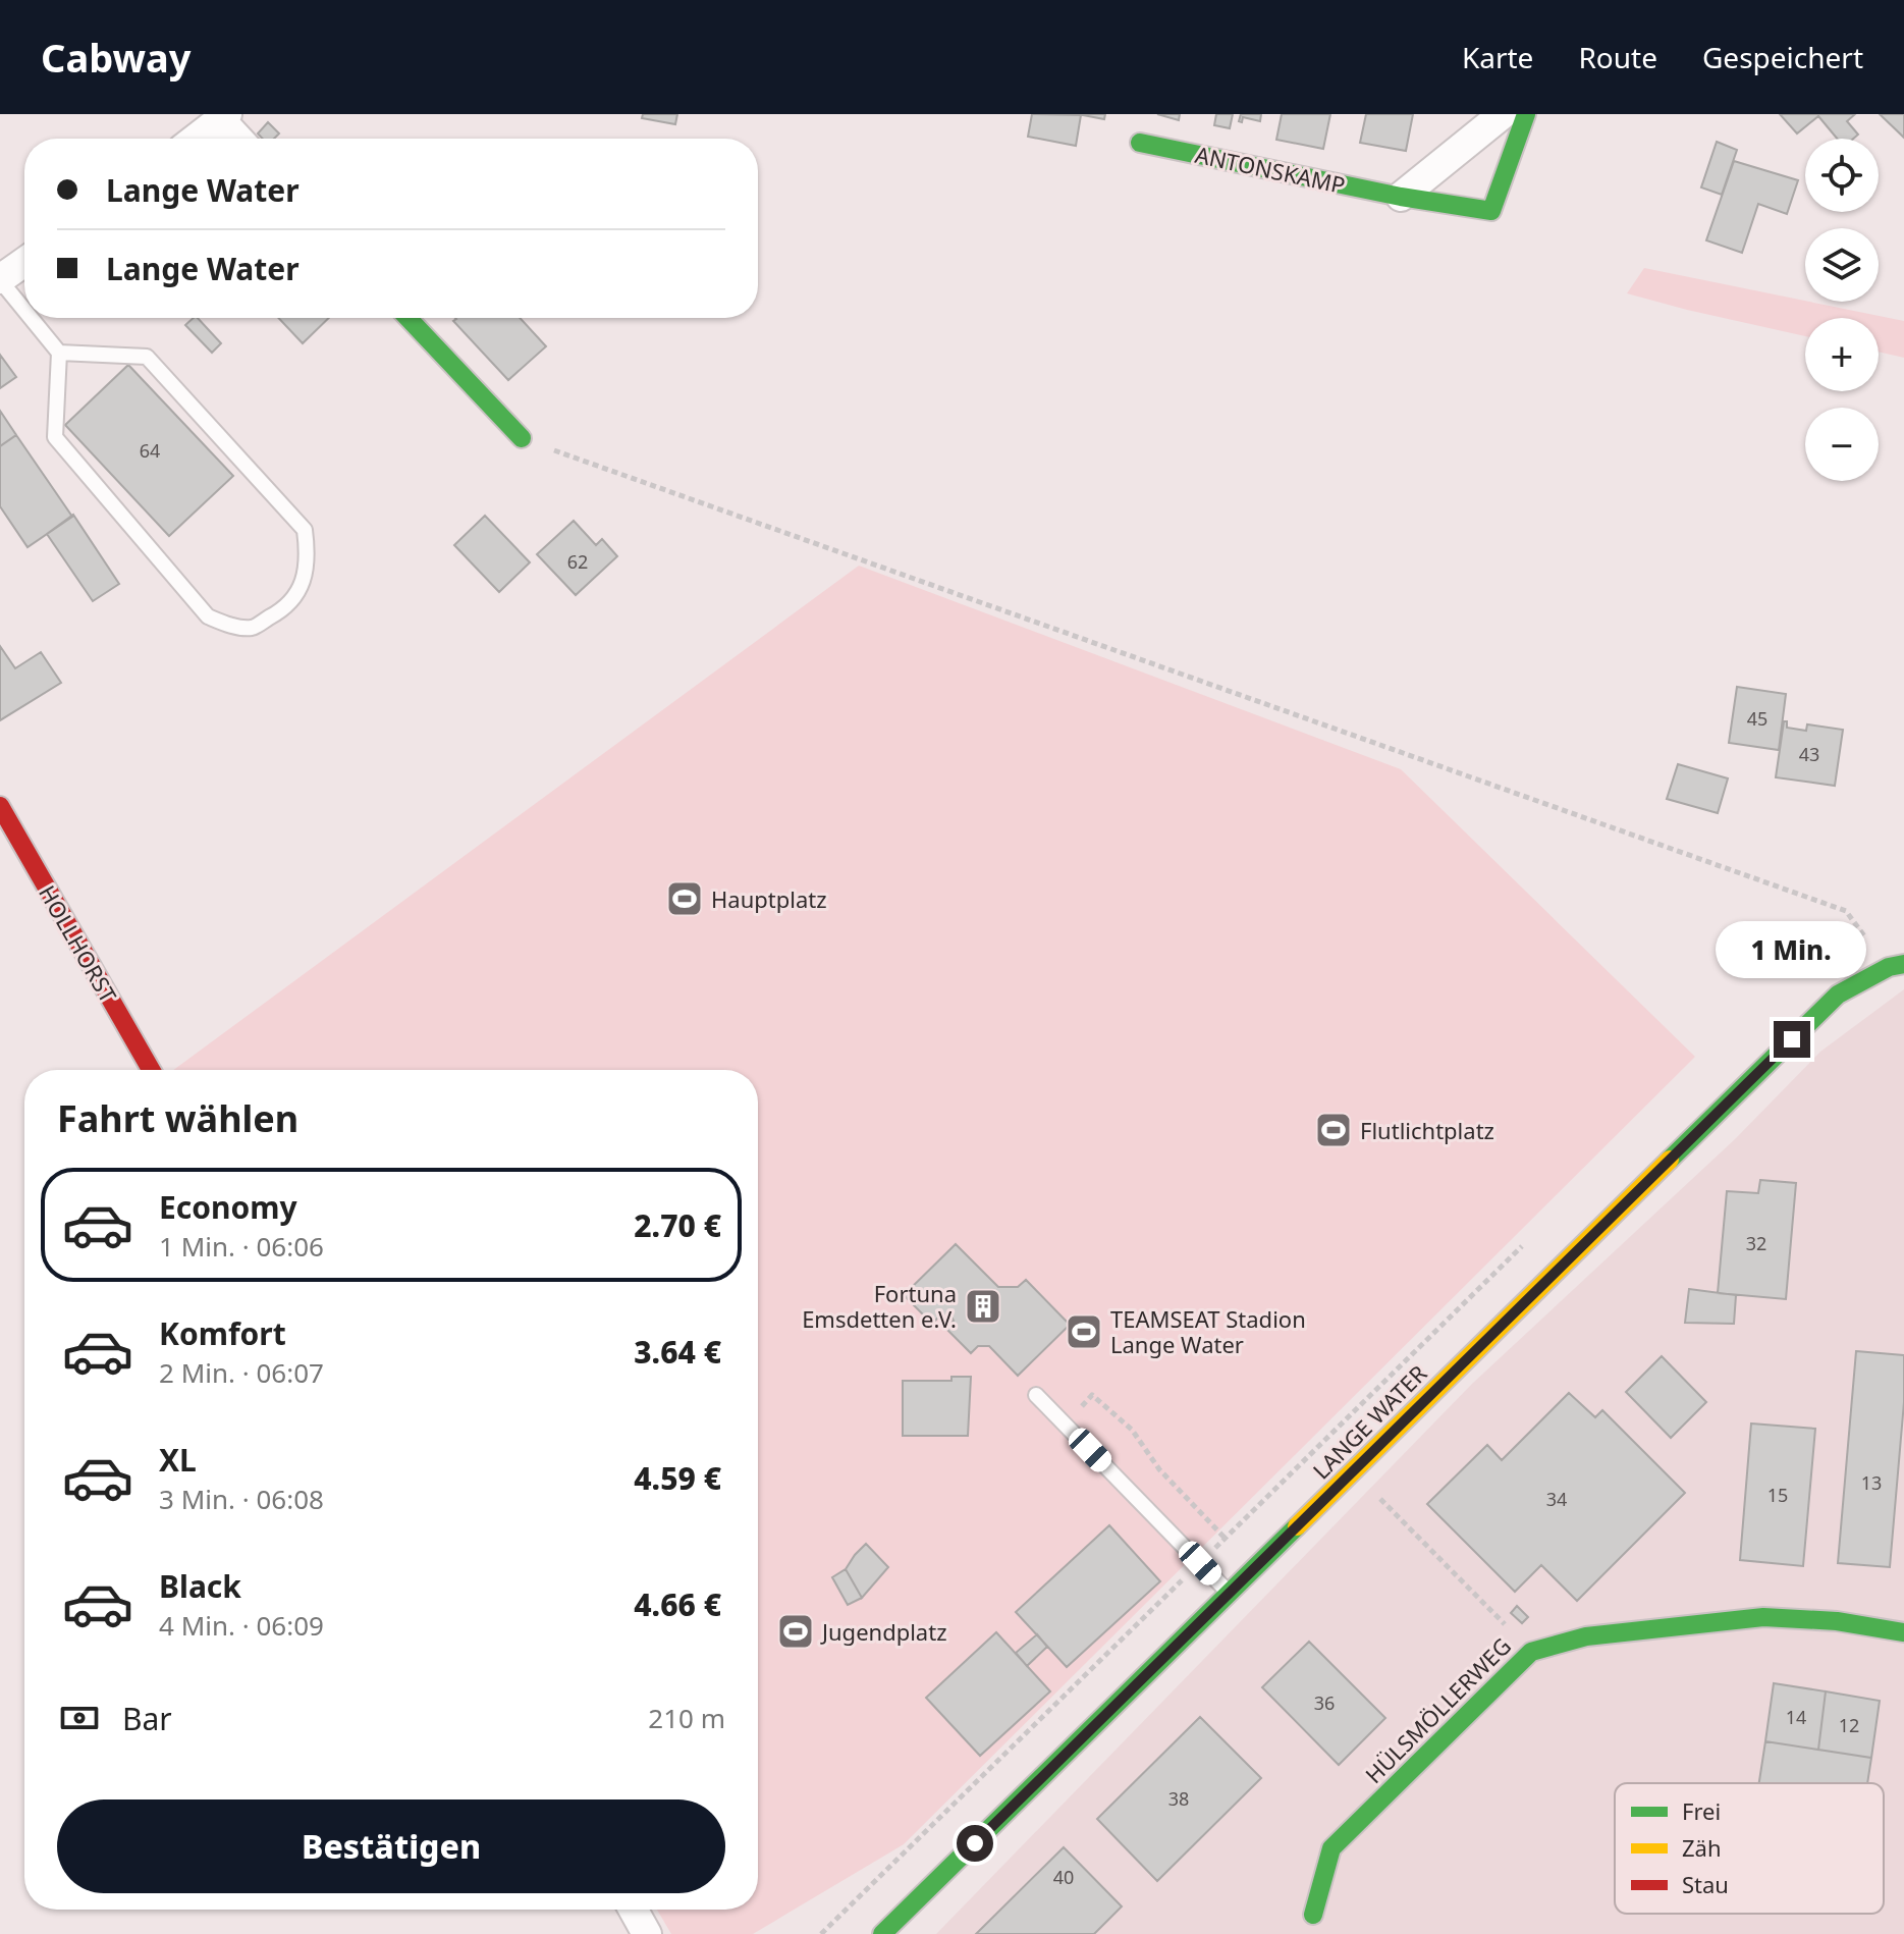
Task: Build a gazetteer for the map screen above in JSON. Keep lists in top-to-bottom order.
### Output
{
  "streets": {
    "street": [
      "ANTONSKAMP",
      "HOLLHORST",
      "LANGE WATER",
      "HÜLSMÖLLERWEG"
    ]
  },
  "places": {
    "sports": [
      "Hauptplatz",
      "Flutlichtplatz",
      "TEAMSEAT Stadion Lange Water",
      "Jugendplatz"
    ],
    "building": ["Fortuna Emsdetten e.V."]
  },
  "house_numbers": [
    "64",
    "62",
    "45",
    "43",
    "32",
    "13",
    "15",
    "34",
    "36",
    "14",
    "12",
    "38",
    "40"
  ],
  "legend": ["Frei", "Zäh", "Stau"],
  "page": {
    "header": "Cabway",
    "nav": ["Karte", "Route", "Gespeichert"],
    "map_buttons": ["+", "−"],
    "banner": ["Lange Water", "Lange Water"],
    "bubble": "1 Min.",
    "heading": "Fahrt wählen",
    "list": [
      {
        "name": "Economy",
        "note": "1 Min. · 06:06",
        "value": "2.70 €"
      },
      {
        "name": "Komfort",
        "note": "2 Min. · 06:07",
        "value": "3.64 €"
      },
      {
        "name": "XL",
        "note": "3 Min. · 06:08",
        "value": "4.59 €"
      },
      {
        "name": "Black",
        "note": "4 Min. · 06:09",
        "value": "4.66 €"
      }
    ],
    "pay": ["Bar", "210 m"],
    "buttons": "Bestätigen"
  }
}
